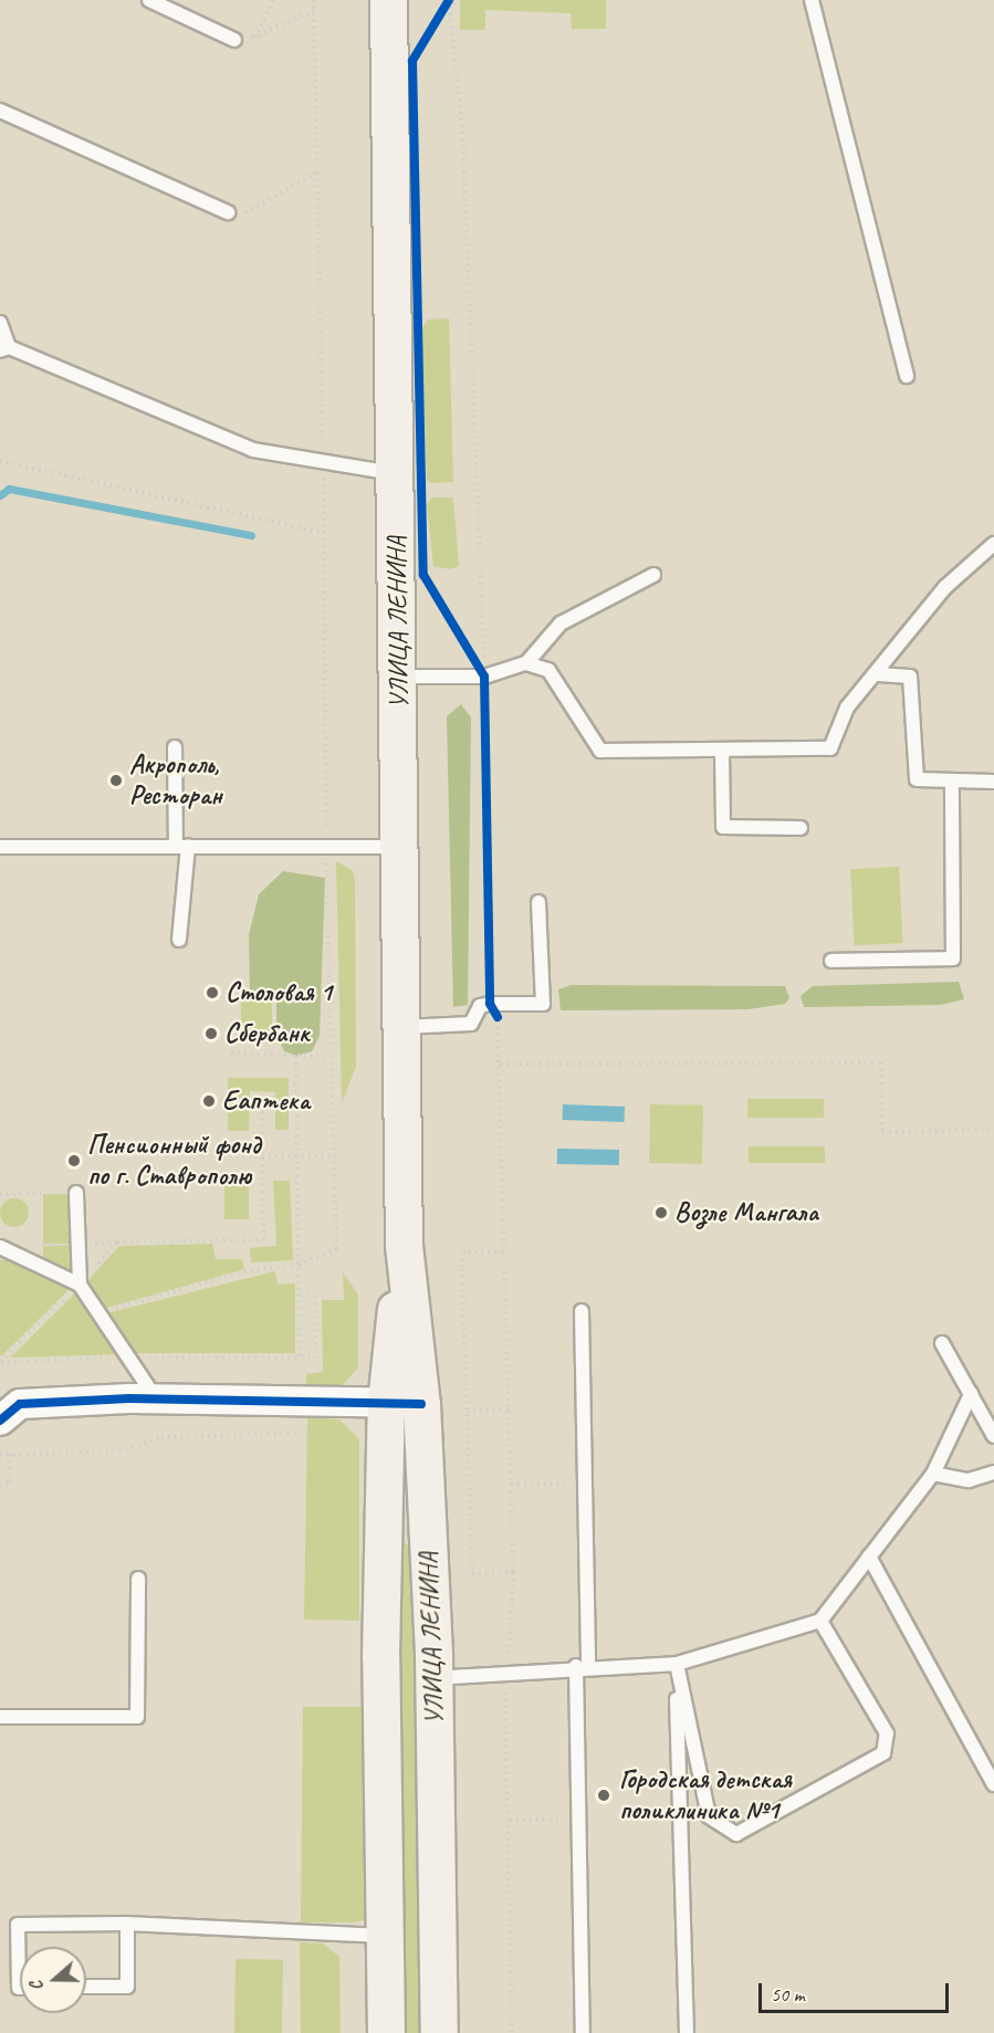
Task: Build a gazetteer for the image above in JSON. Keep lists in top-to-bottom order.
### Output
{
  "streets": {
    "main road": ["УЛИЦА ЛЕНИНА"]
  },
  "places": [
    "Акрополь, Ресторан",
    "Столовая 1",
    "Сбербанк",
    "Еаптека",
    "Пенсионный фонд по г. Ставрополю",
    "Возле Мангала",
    "Городская детская поликлиника №1"
  ],
  "scale_bar": "50 m",
  "north": "left"
}
